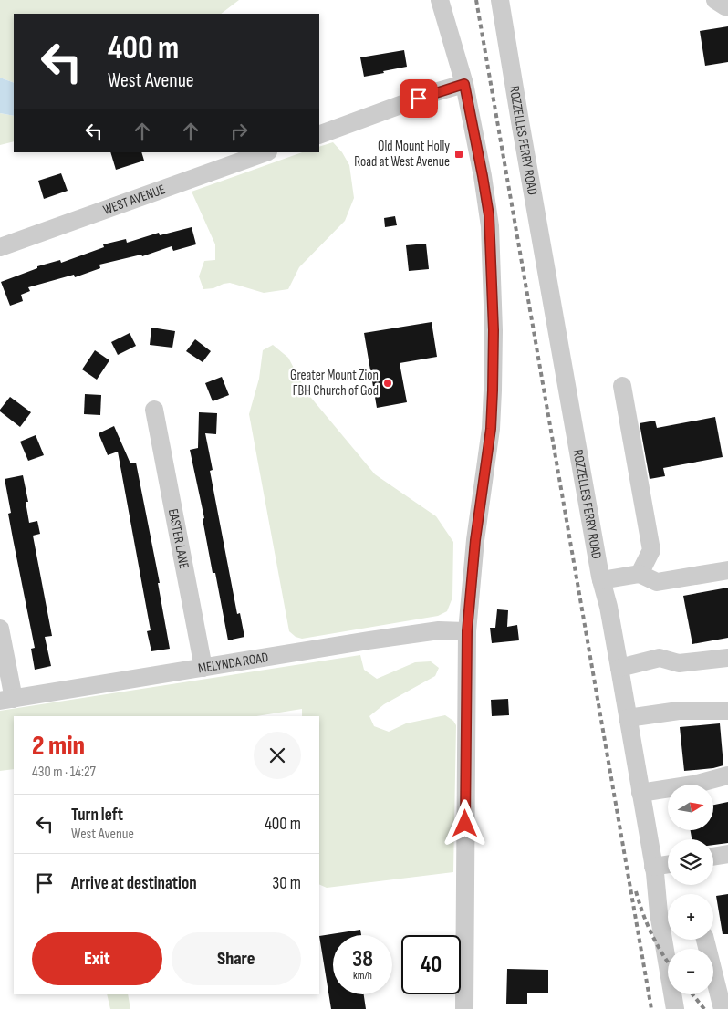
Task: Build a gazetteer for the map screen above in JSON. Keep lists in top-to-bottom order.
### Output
{
  "streets": {
    "street": [
      "ROZZELLES FERRY ROAD",
      "WEST AVENUE",
      "EASTER LANE",
      "MELYNDA ROAD"
    ]
  },
  "crossings": [
    ["EASTER LANE", "MELYNDA ROAD"]
  ],
  "places": {
    "transit": ["Old Mount Holly Road at West Avenue"],
    "other": ["Greater Mount Zion FBH Church of God"]
  },
  "north": "right",
  "page": {
    "turn": ["400 m", "West Avenue"],
    "heading": ["2 min", "430 m · 14:27"],
    "map_buttons": ["+", "−"],
    "list": [
      {
        "name": "Turn left",
        "note": "West Avenue",
        "value": "400 m"
      },
      {
        "name": "Arrive at destination",
        "value": "30 m"
      }
    ],
    "buttons": ["Exit", "Share"],
    "speed": "38 km/h",
    "limit": "40"
  }
}
